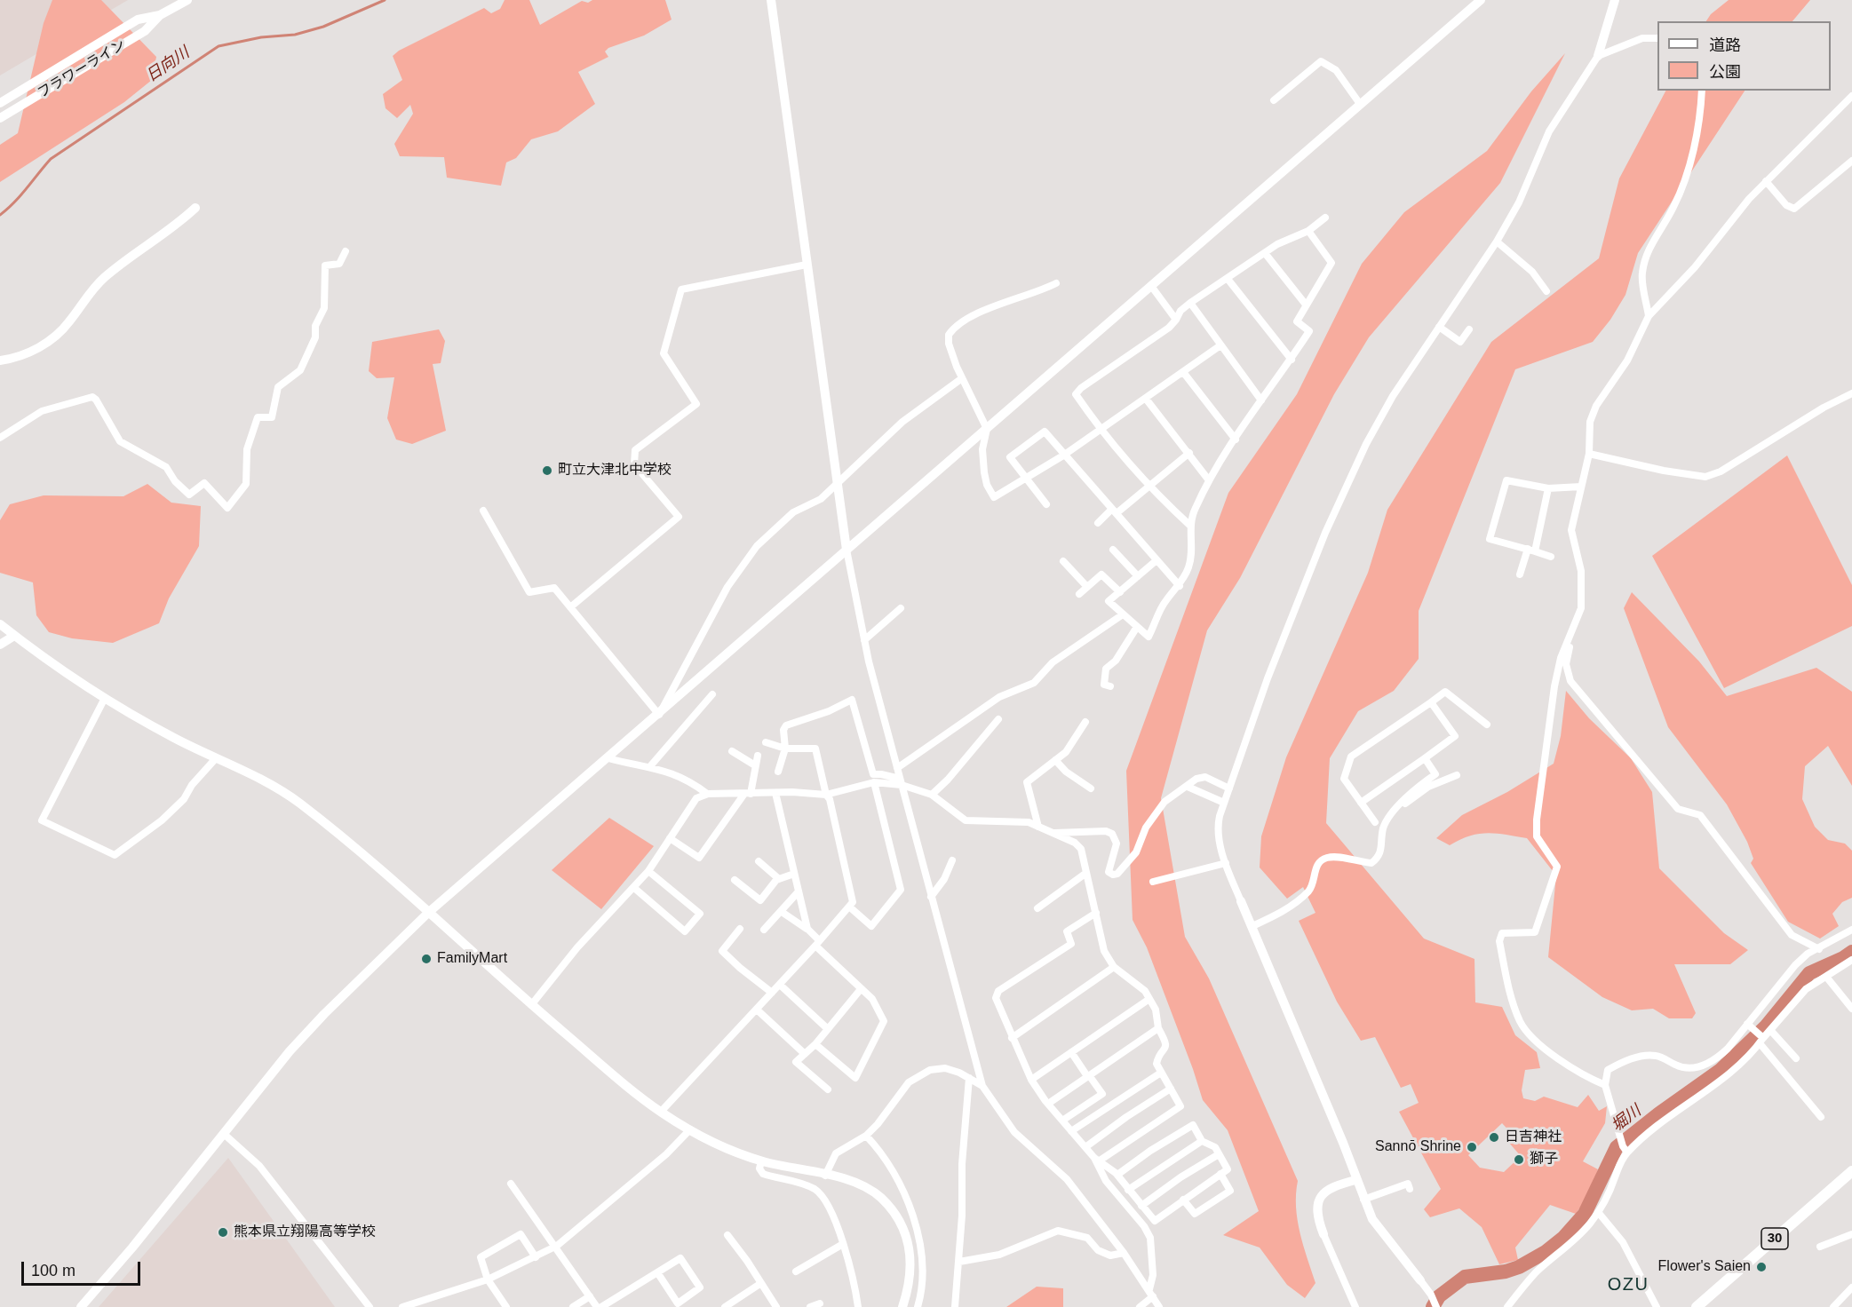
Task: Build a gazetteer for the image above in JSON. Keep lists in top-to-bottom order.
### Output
{
  "streets": {
    "main road": ["30"],
    "street": ["フラワーライン"]
  },
  "districts": ["OZU"],
  "water": ["日向川", "堀川"],
  "places": [
    "町立大津北中学校",
    "FamilyMart",
    "日吉神社",
    "Sannō Shrine",
    "獅子",
    "熊本県立翔陽高等学校",
    "Flower's Saien"
  ],
  "legend": ["道路", "公園"],
  "scale_bar": "100 m"
}
